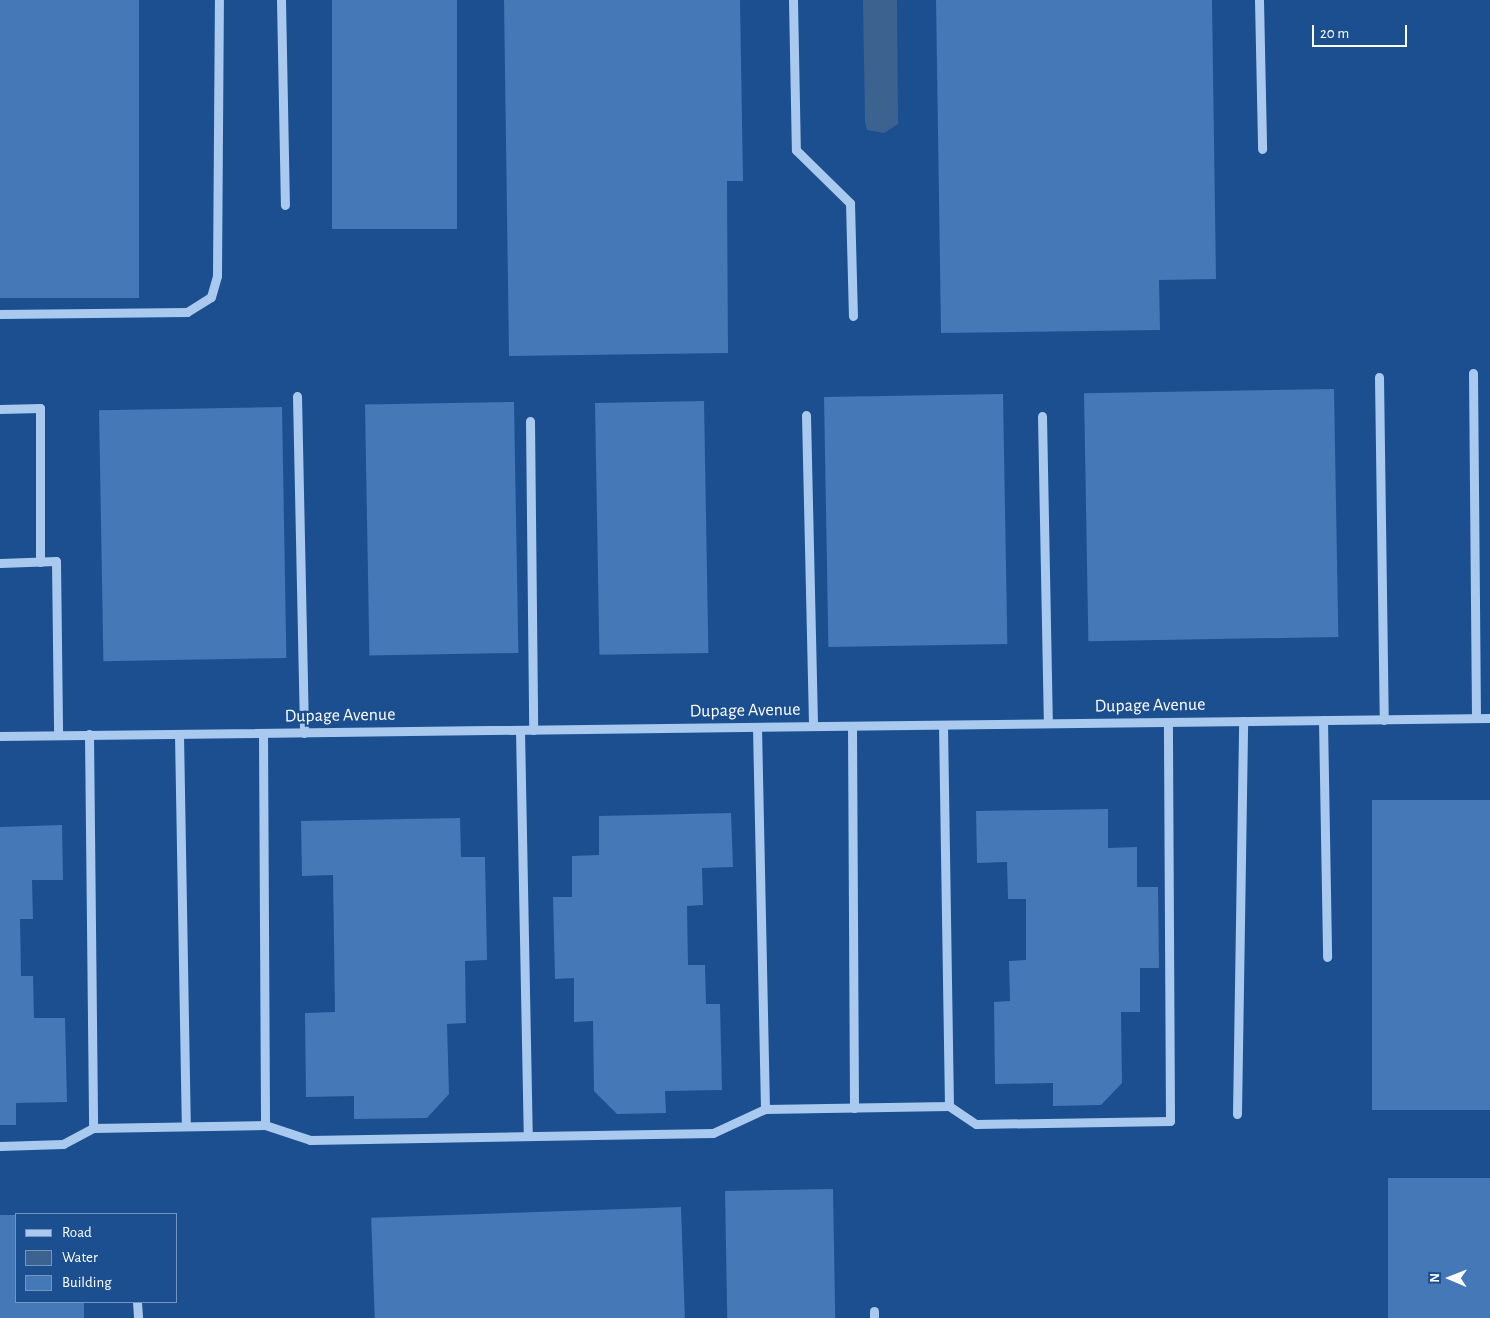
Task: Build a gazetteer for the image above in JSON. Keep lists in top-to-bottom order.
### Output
{
  "streets": {
    "street": ["Dupage Avenue"]
  },
  "legend": ["Road", "Water", "Building"],
  "scale_bar": "20 m",
  "north": "left"
}
